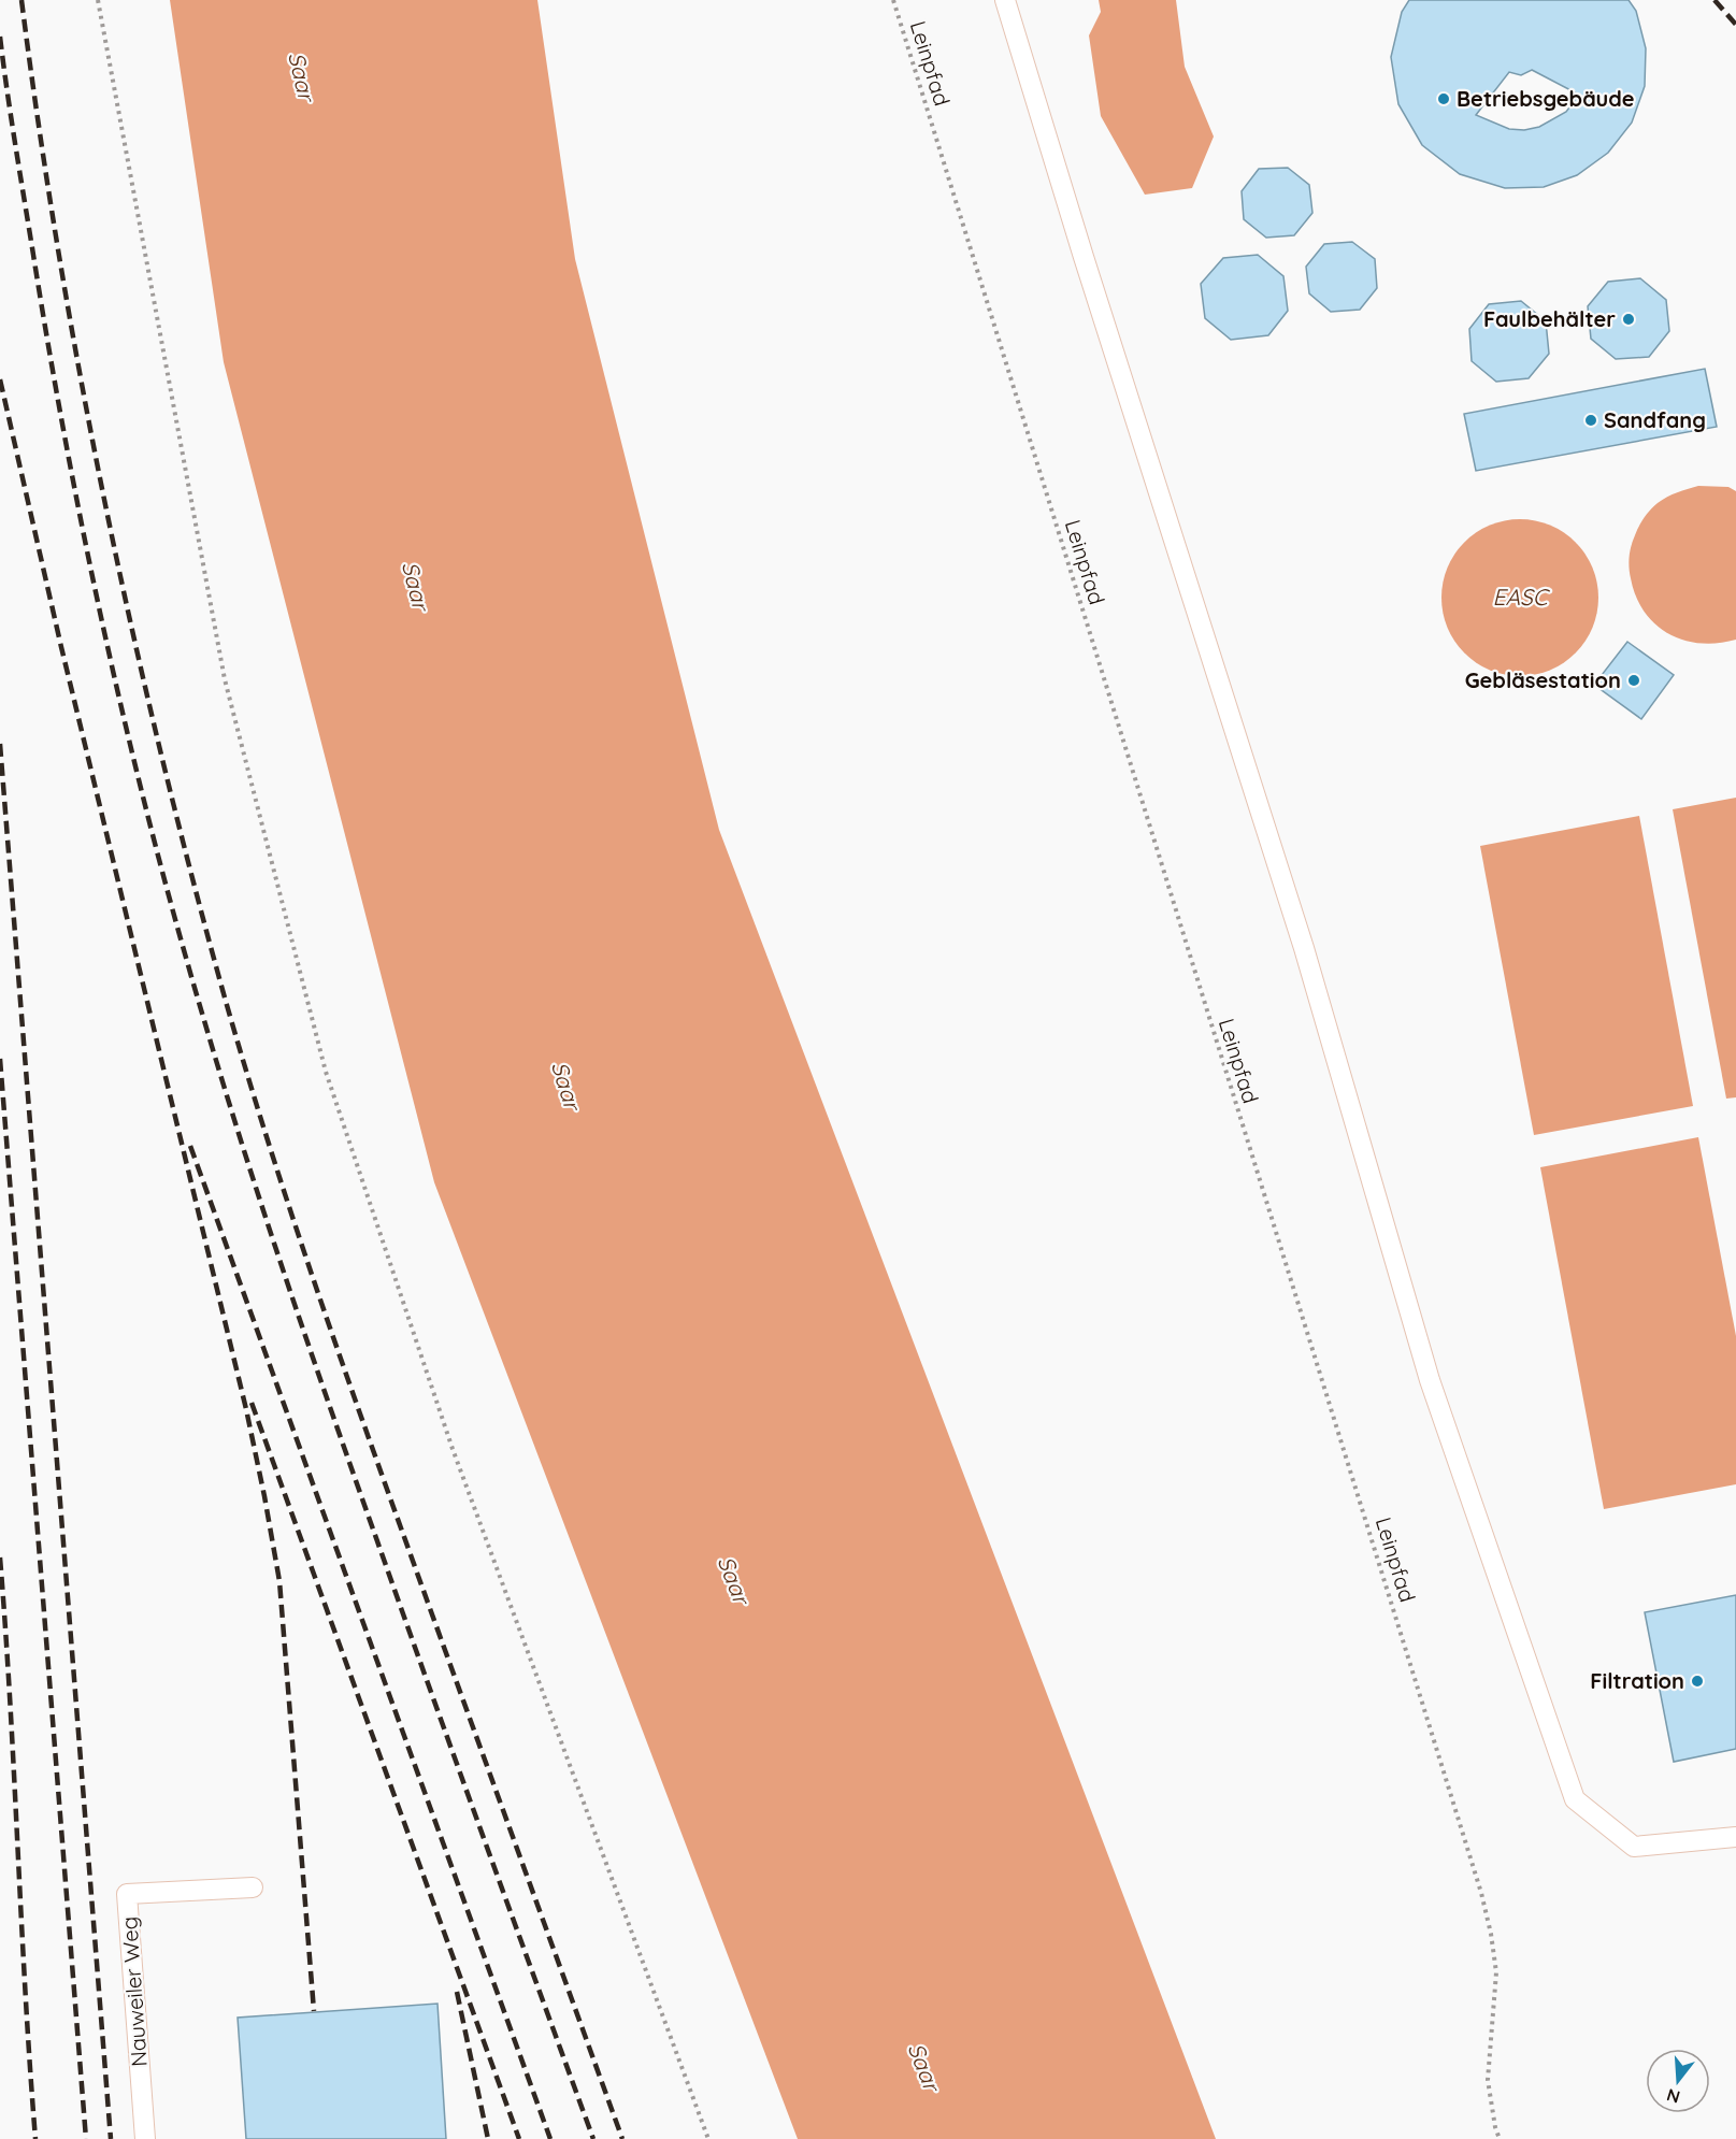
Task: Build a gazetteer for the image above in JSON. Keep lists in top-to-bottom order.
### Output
{
  "streets": {
    "lane": ["Nauweiler Weg"],
    "path": ["Leinpfad"]
  },
  "water": ["Saar", "EASC"],
  "places": [
    "Betriebsgebäude",
    "Faulbehälter",
    "Sandfang",
    "Gebläsestation",
    "Filtration"
  ],
  "north": "bottom"
}
